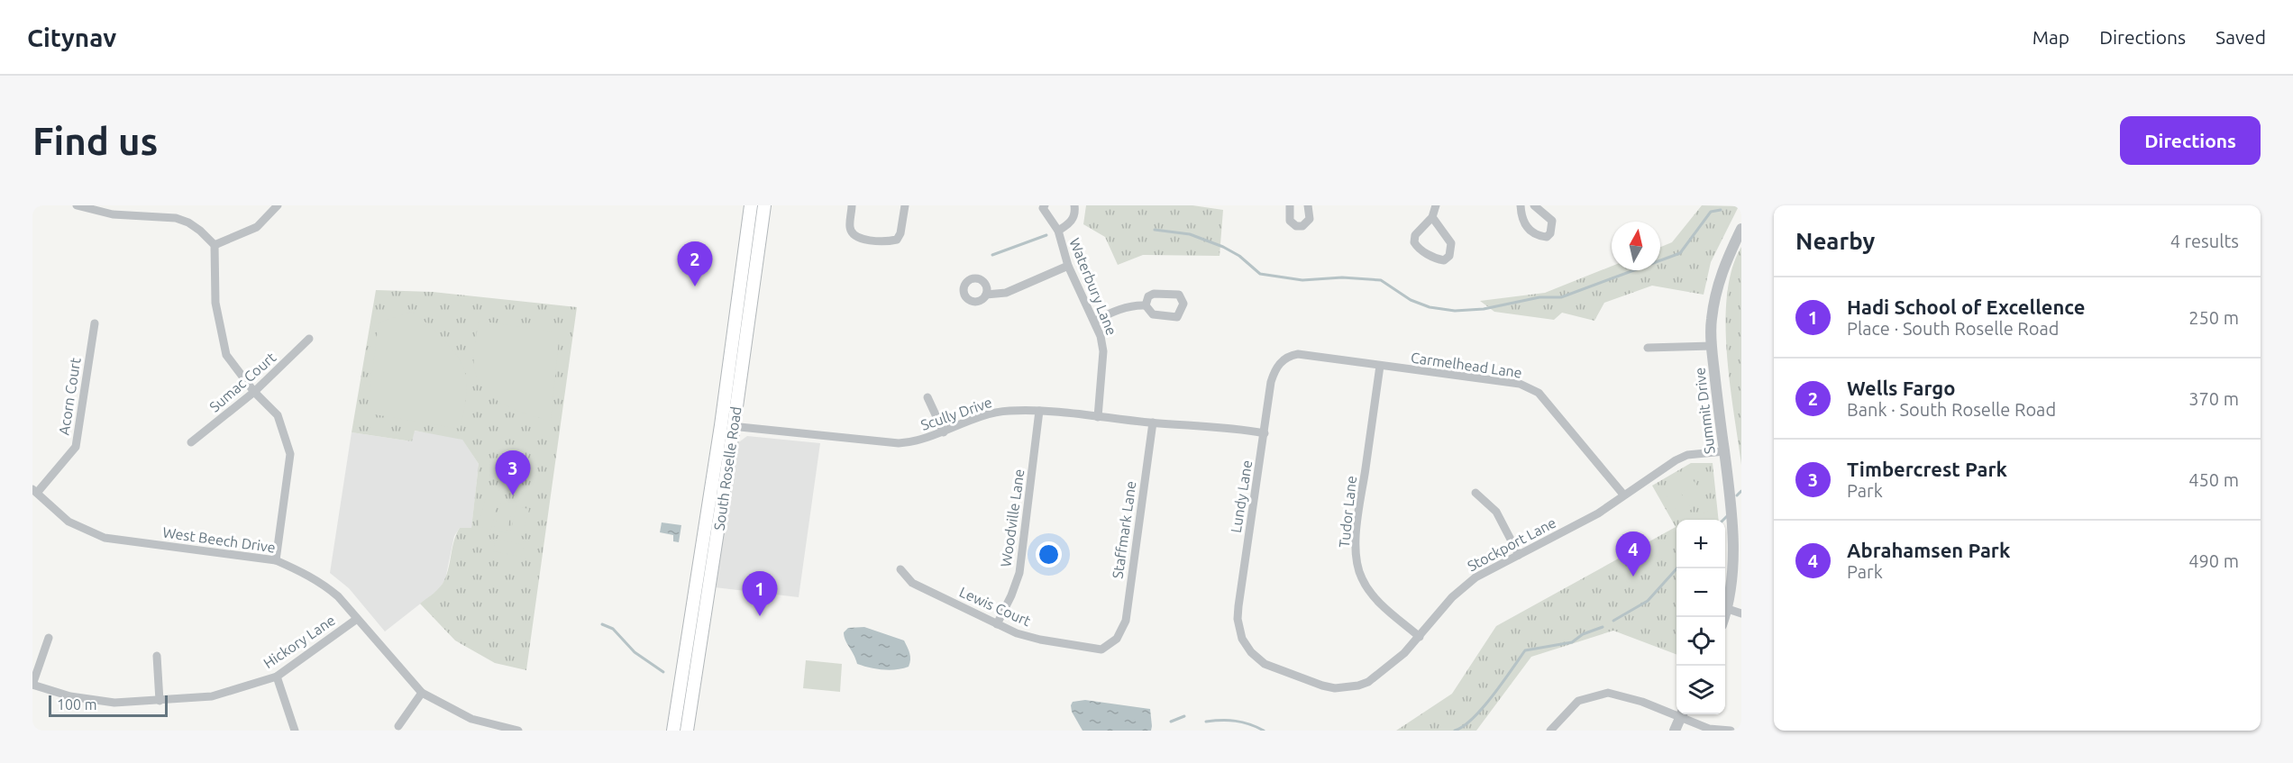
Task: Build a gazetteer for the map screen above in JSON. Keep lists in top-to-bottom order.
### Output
{
  "streets": {
    "main road": ["South Roselle Road"],
    "street": [
      "Waterbury Lane",
      "Carmelhead Lane",
      "Sumac Court",
      "Acorn Court",
      "Summit Drive",
      "Scully Drive",
      "Lundy Lane",
      "Tudor Lane",
      "Woodville Lane",
      "Staffmark Lane",
      "West Beech Drive",
      "Stockport Lane",
      "Lewis Court",
      "Hickory Lane"
    ]
  },
  "crossings": [
    ["Waterbury Lane", "Scully Drive"],
    ["Carmelhead Lane", "Lundy Lane"],
    ["Carmelhead Lane", "Tudor Lane"],
    ["Carmelhead Lane", "Stockport Lane"],
    ["Acorn Court", "West Beech Drive"],
    ["Summit Drive", "Stockport Lane"],
    ["Scully Drive", "South Roselle Road"],
    ["Scully Drive", "Lundy Lane"],
    ["Scully Drive", "Woodville Lane"],
    ["Scully Drive", "Staffmark Lane"],
    ["Lundy Lane", "Stockport Lane"],
    ["Tudor Lane", "Stockport Lane"],
    ["Woodville Lane", "Lewis Court"],
    ["Staffmark Lane", "Lewis Court"],
    ["West Beech Drive", "Hickory Lane"]
  ],
  "scale_bar": "100 m",
  "north": "top",
  "page": {
    "header": "Citynav",
    "nav": ["Map", "Directions", "Saved"],
    "buttons": "Directions",
    "title": "Find us",
    "heading": ["Nearby", "4 results"],
    "pins": [
      "2",
      "3",
      "4",
      "1"
    ],
    "list": [
      {
        "mark": "1",
        "name": "Hadi School of Excellence",
        "note": "Place · South Roselle Road",
        "value": "250 m"
      },
      {
        "mark": "2",
        "name": "Wells Fargo",
        "note": "Bank · South Roselle Road",
        "value": "370 m"
      },
      {
        "mark": "3",
        "name": "Timbercrest Park",
        "note": "Park",
        "value": "450 m"
      },
      {
        "mark": "4",
        "name": "Abrahamsen Park",
        "note": "Park",
        "value": "490 m"
      }
    ],
    "map_buttons": ["+", "−"],
    "scale": "100 m"
  }
}
